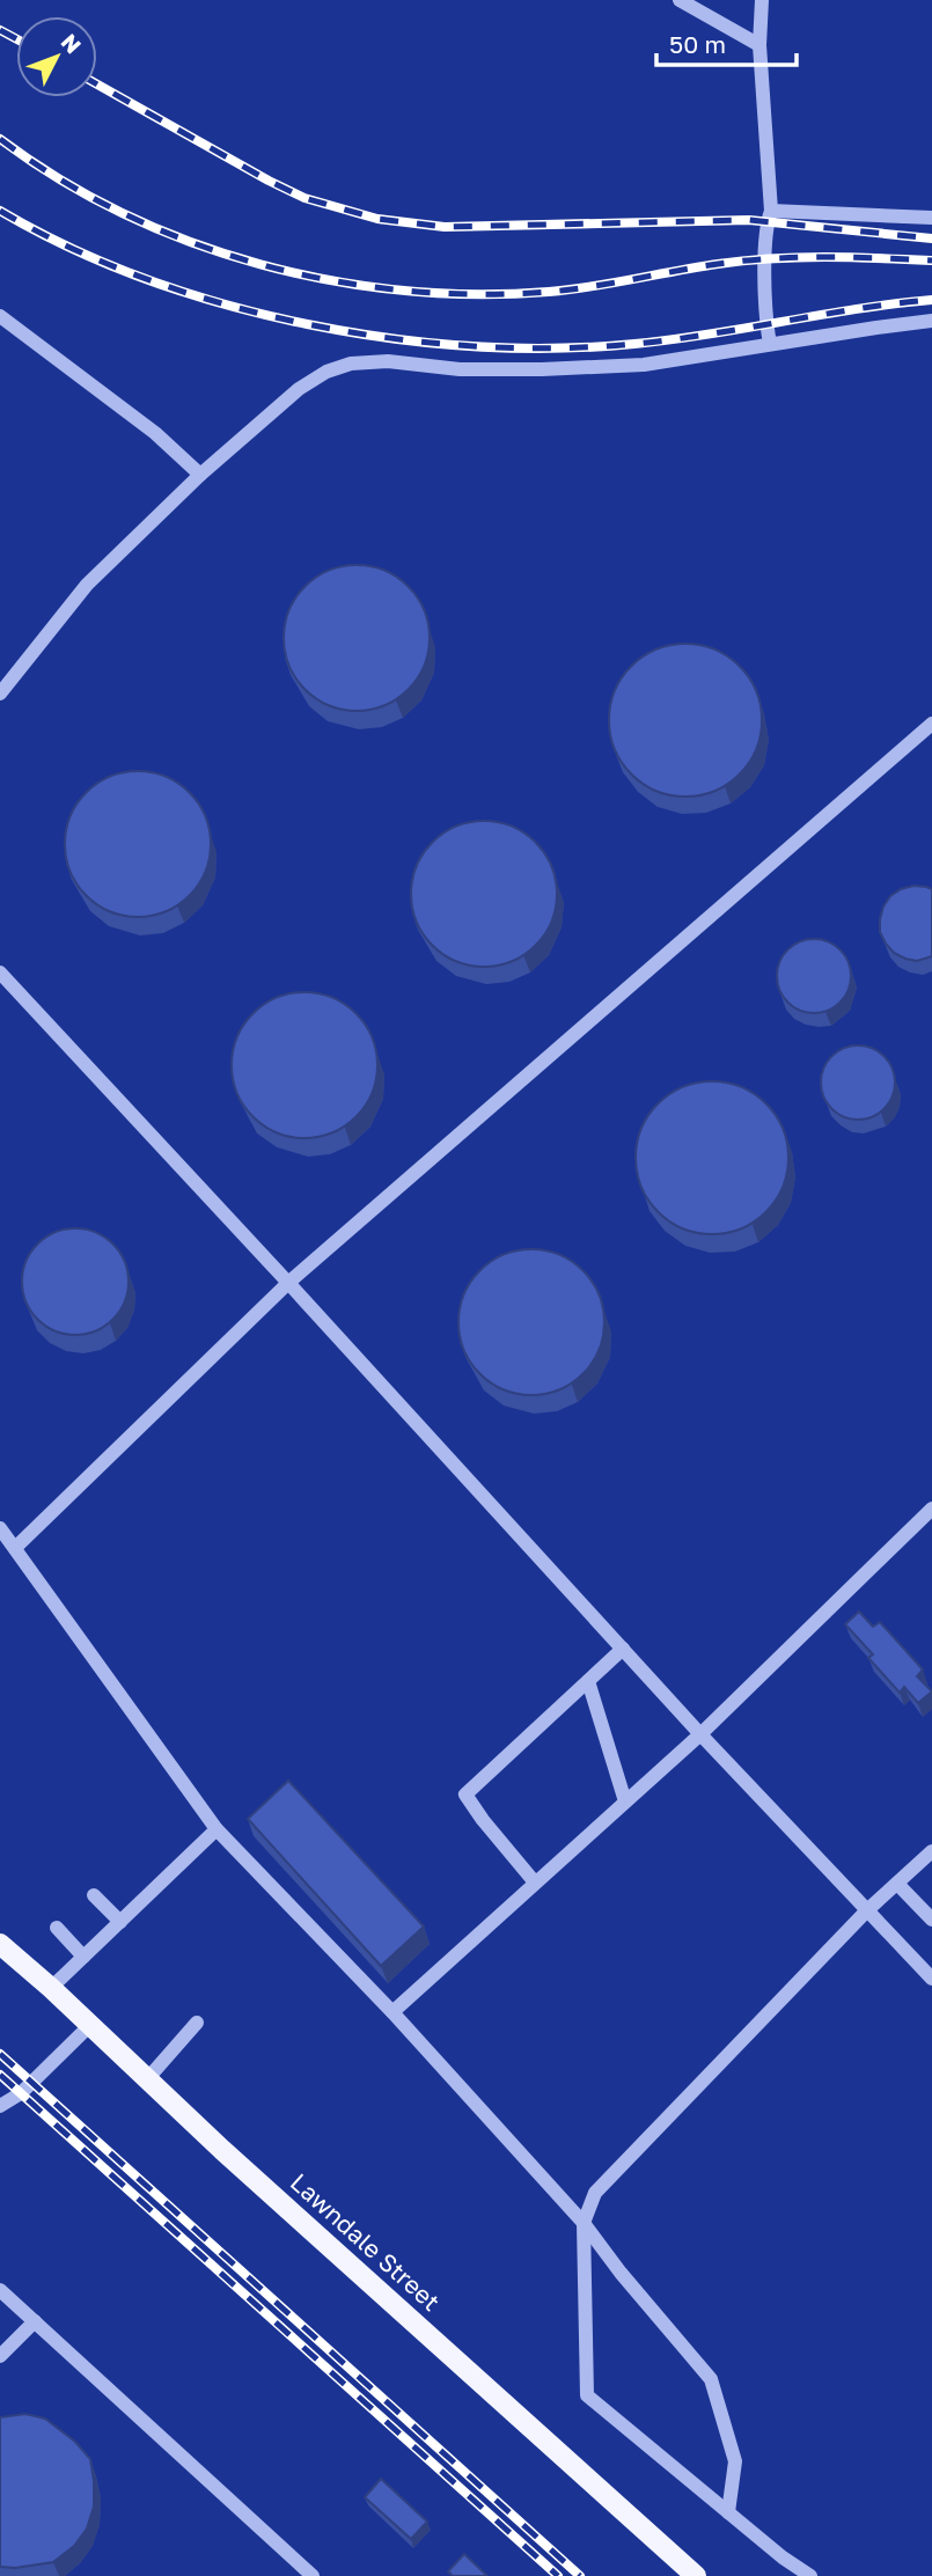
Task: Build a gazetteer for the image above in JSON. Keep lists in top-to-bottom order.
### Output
{
  "streets": {
    "main road": ["Lawndale Street"]
  },
  "scale_bar": "50 m",
  "north": "top right"
}
